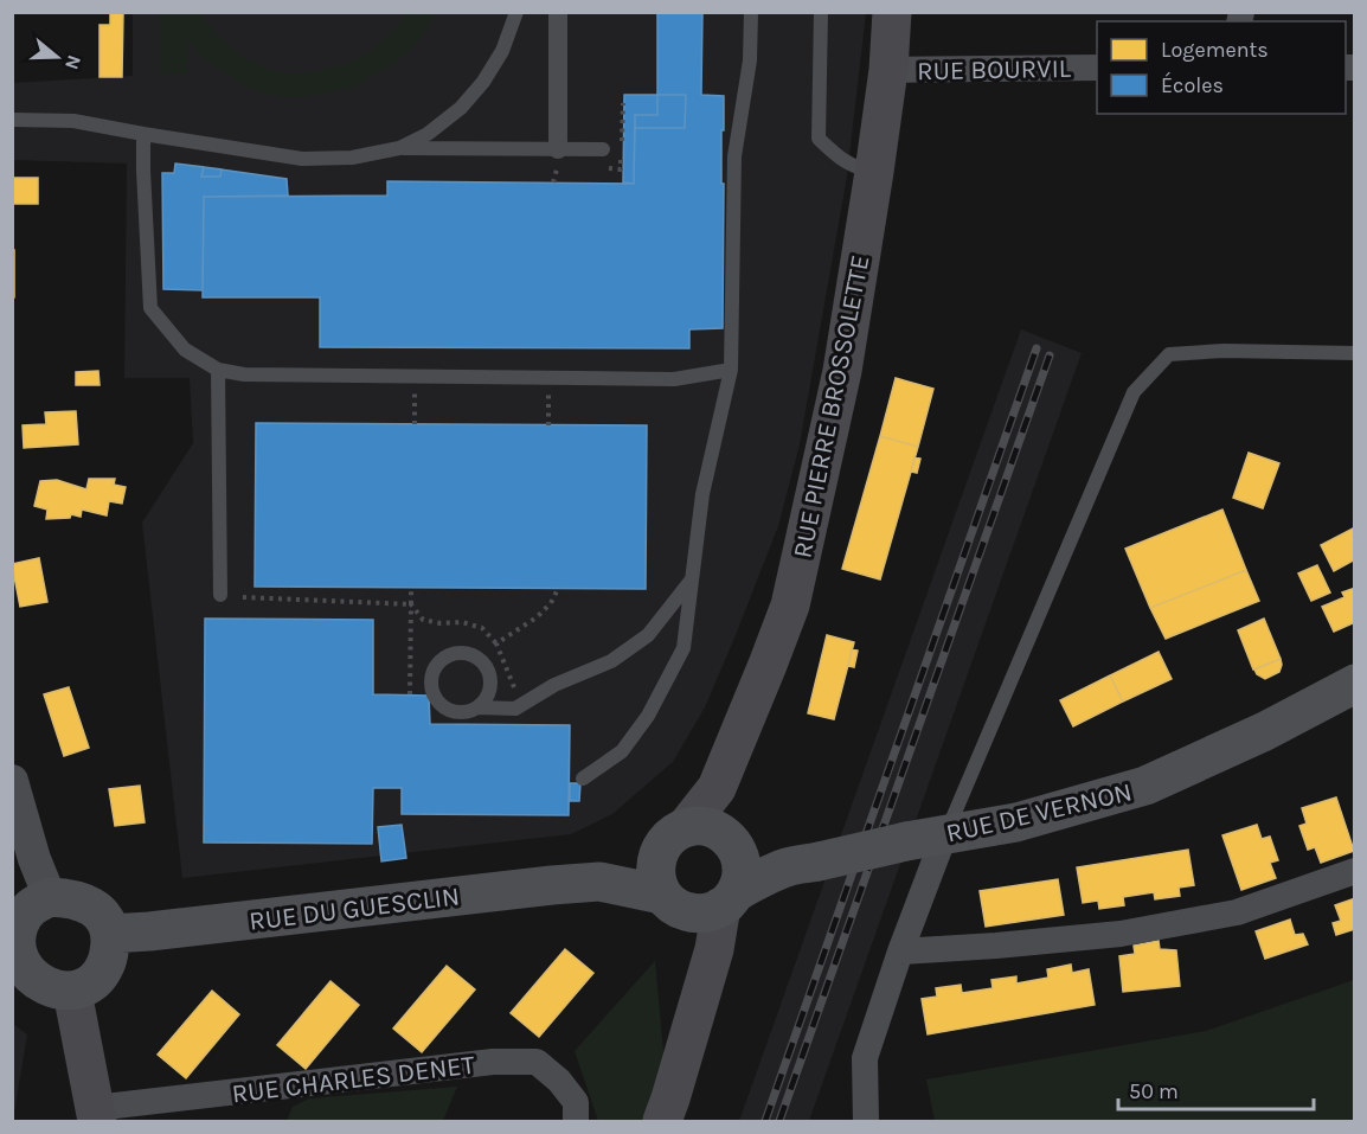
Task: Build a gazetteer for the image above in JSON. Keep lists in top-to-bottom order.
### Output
{
  "streets": {
    "main road": ["RUE PIERRE BROSSOLETTE", "RUE DE VERNON", "RUE DU GUESCLIN"],
    "street": ["RUE BOURVIL", "RUE CHARLES DENET"]
  },
  "crossings": [
    ["RUE BOURVIL", "RUE PIERRE BROSSOLETTE"],
    ["RUE PIERRE BROSSOLETTE", "RUE DE VERNON"]
  ],
  "legend": ["Logements", "Écoles"],
  "scale_bar": "50 m",
  "north": "right"
}
